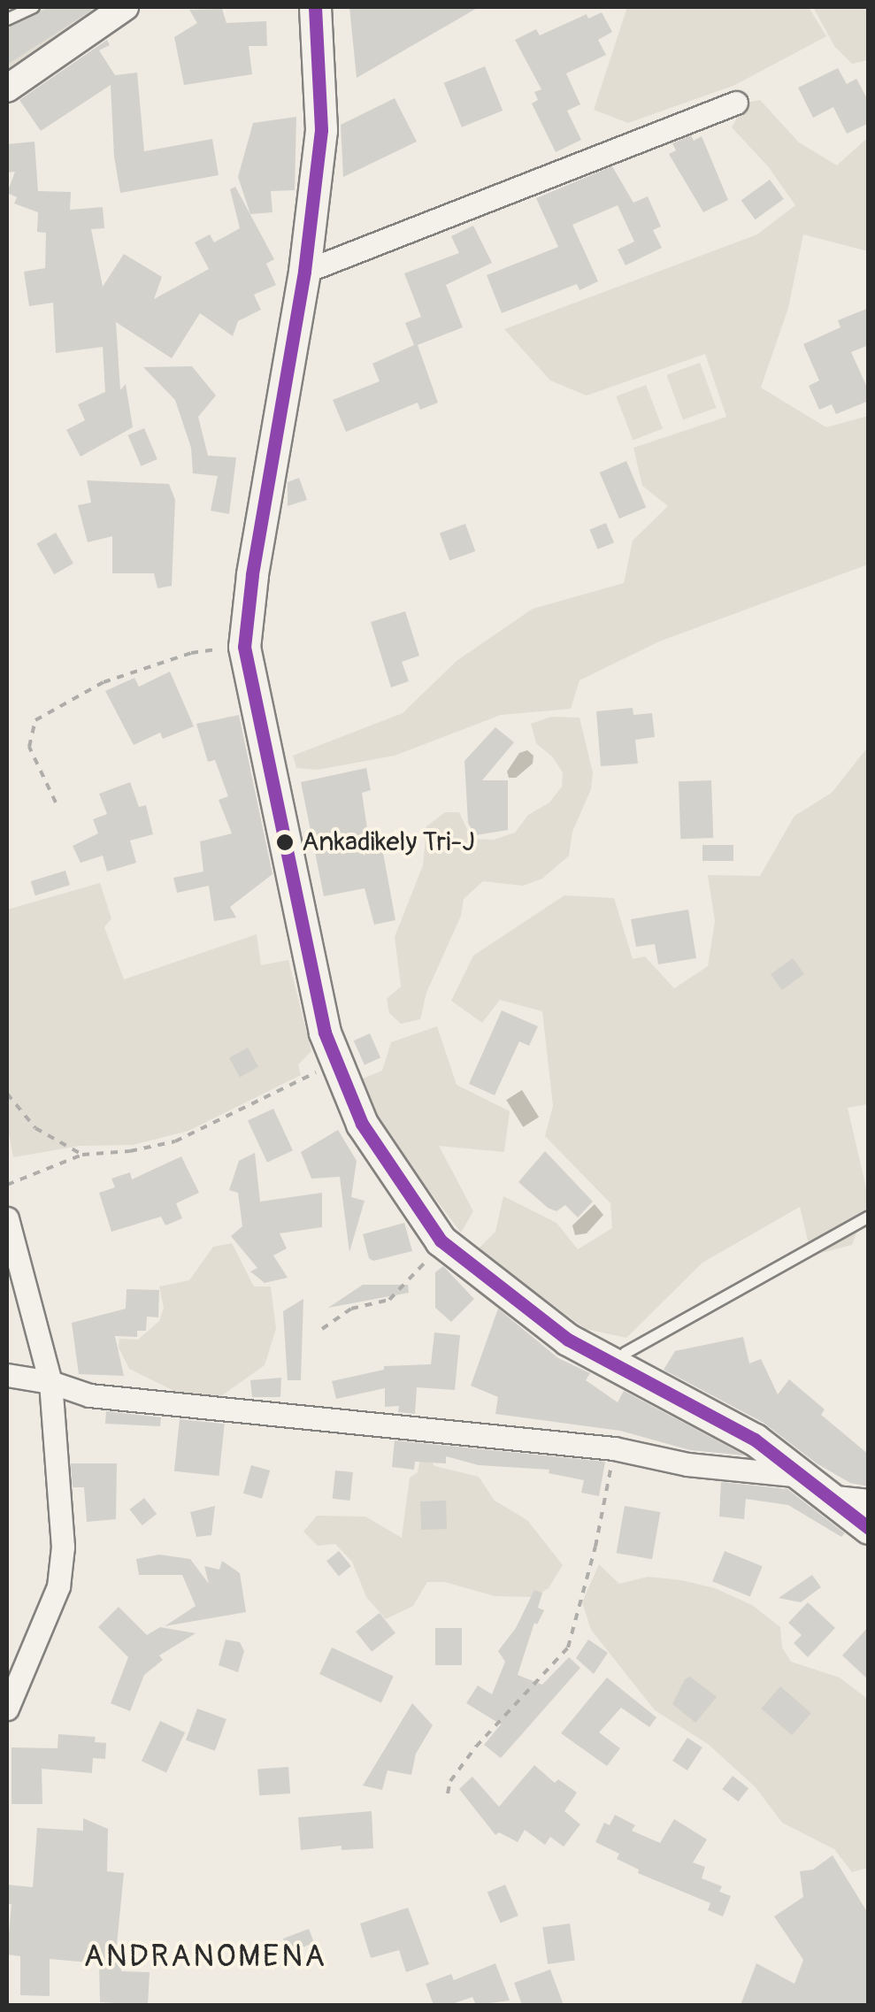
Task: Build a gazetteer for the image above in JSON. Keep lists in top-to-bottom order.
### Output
{
  "districts": ["ANDRANOMENA"],
  "places": ["Ankadikely Tri-J"]
}
